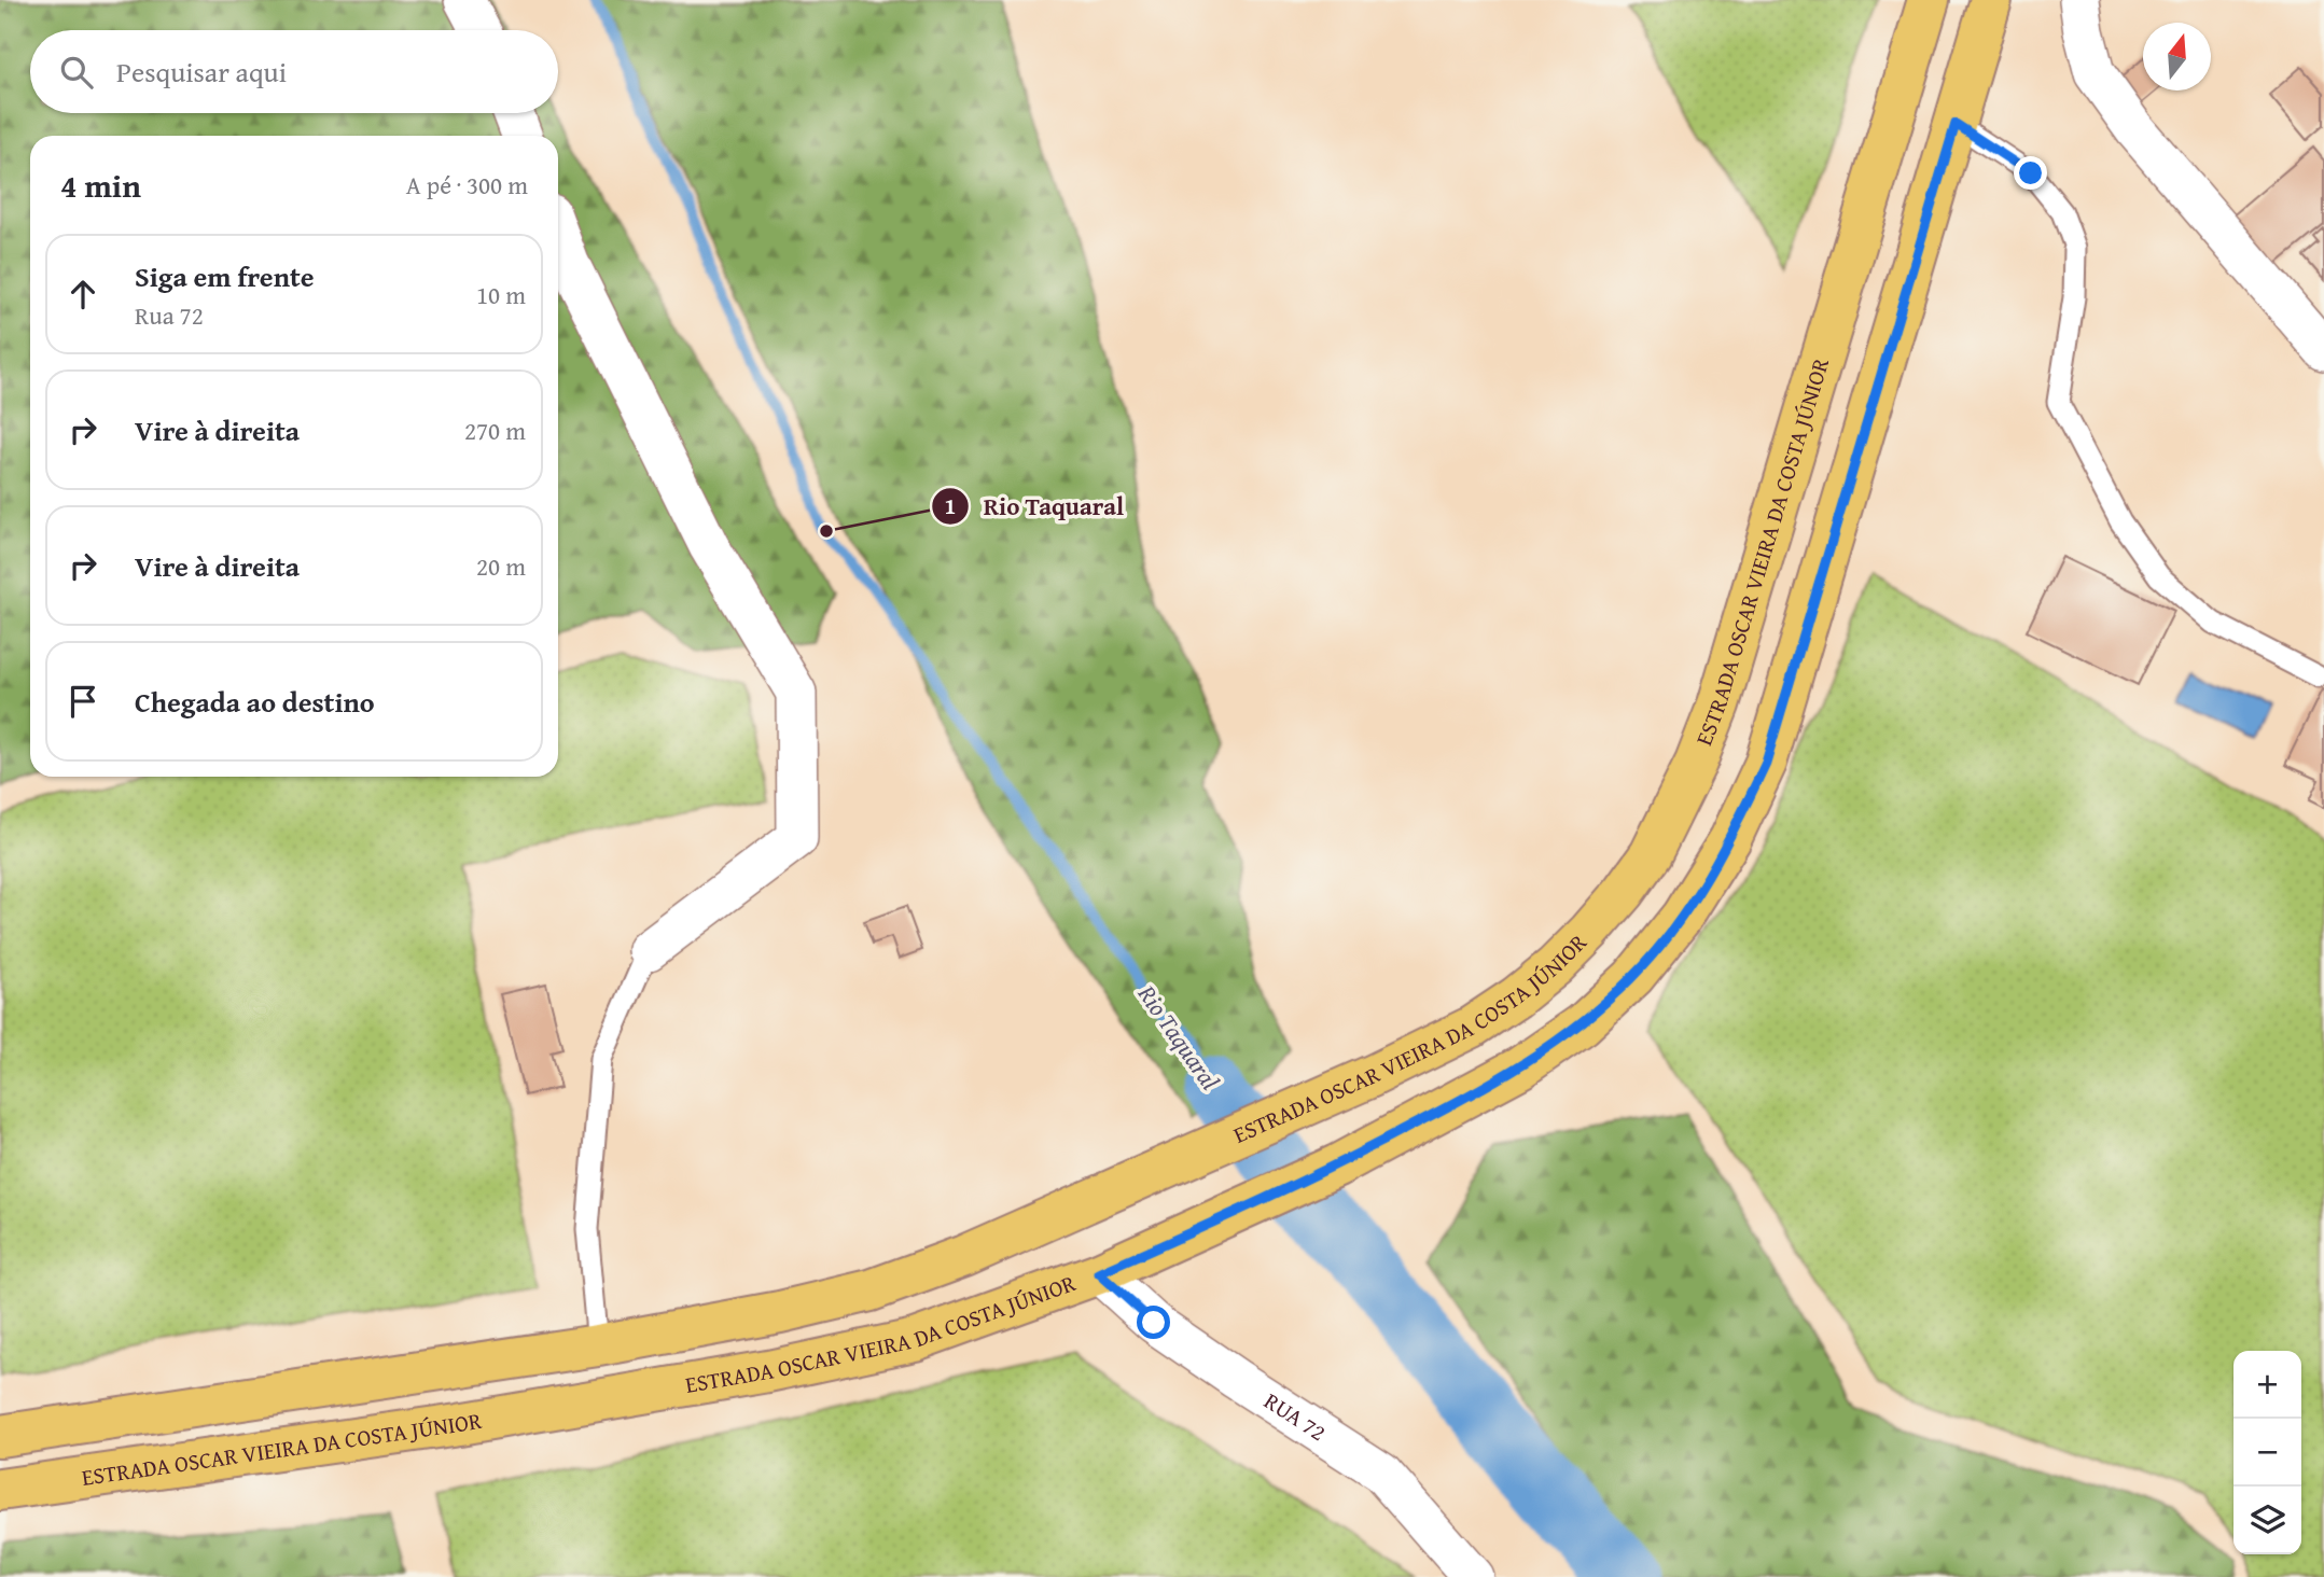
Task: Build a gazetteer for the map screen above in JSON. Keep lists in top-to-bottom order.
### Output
{
  "streets": {
    "main road": ["ESTRADA OSCAR VIEIRA DA COSTA JÚNIOR"],
    "street": ["RUA 72"]
  },
  "crossings": [
    ["ESTRADA OSCAR VIEIRA DA COSTA JÚNIOR", "RUA 72"]
  ],
  "water": ["Rio Taquaral"],
  "places": ["Rio Taquaral"],
  "north": "top",
  "page": {
    "search": "Pesquisar aqui",
    "heading": ["4 min", "A pé · 300 m"],
    "list": [
      ["Siga em frente", "Rua 72", "10 m"],
      ["Vire à direita", "270 m"],
      ["Vire à direita", "20 m"],
      "Chegada ao destino"
    ],
    "map_buttons": ["+", "−"]
  }
}
